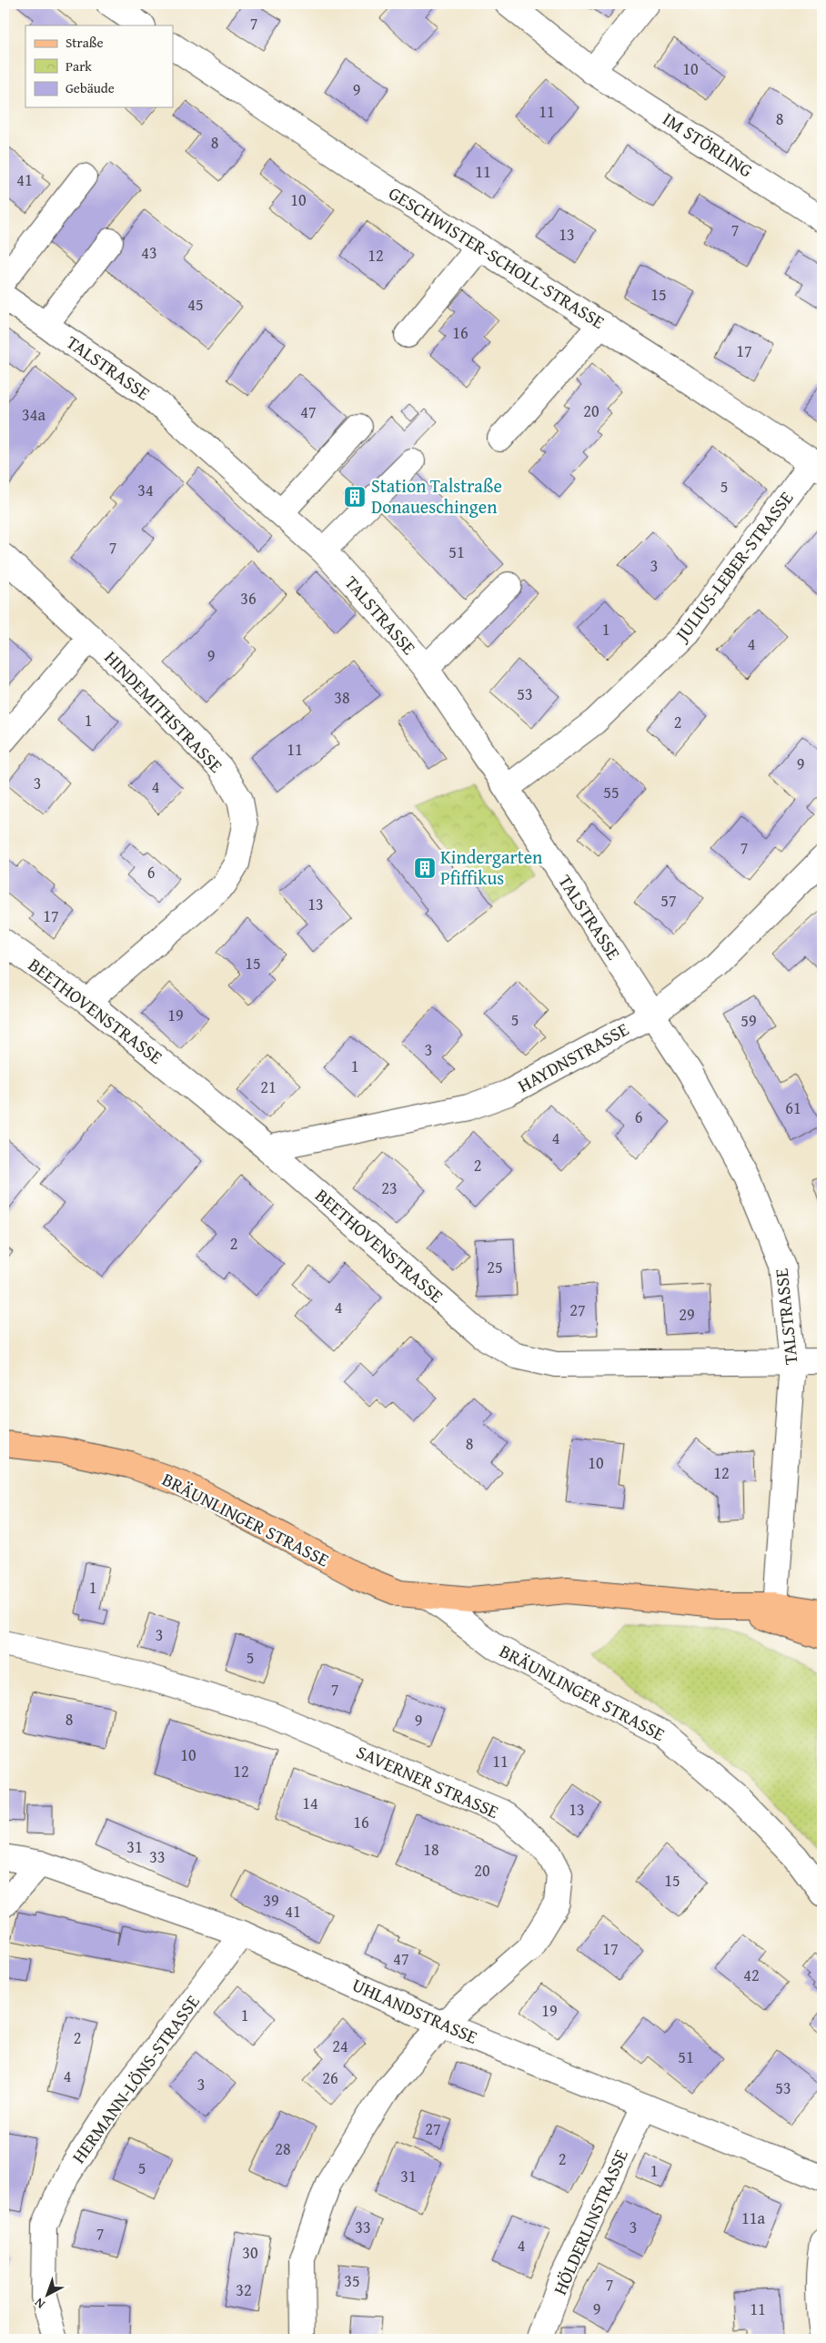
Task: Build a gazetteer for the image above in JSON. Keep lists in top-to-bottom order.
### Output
{
  "streets": {
    "main road": ["BRÄUNLINGER STRASSE"],
    "street": [
      "IM STÖRLING",
      "GESCHWISTER-SCHOLL-STRASSE",
      "TALSTRASSE",
      "JULIUS-LEBER-STRASSE",
      "HINDEMITHSTRASSE",
      "BEETHOVENSTRASSE",
      "HAYDNSTRASSE",
      "SAVERNER STRASSE",
      "UHLANDSTRASSE",
      "HERMANN-LÖNS-STRASSE",
      "HÖLDERLINSTRASSE"
    ]
  },
  "crossings": [
    ["GESCHWISTER-SCHOLL-STRASSE", "JULIUS-LEBER-STRASSE"],
    ["TALSTRASSE", "JULIUS-LEBER-STRASSE"],
    ["TALSTRASSE", "BEETHOVENSTRASSE"],
    ["TALSTRASSE", "HAYDNSTRASSE"],
    ["TALSTRASSE", "BRÄUNLINGER STRASSE"],
    ["HINDEMITHSTRASSE", "BEETHOVENSTRASSE"],
    ["BEETHOVENSTRASSE", "HAYDNSTRASSE"],
    ["SAVERNER STRASSE", "UHLANDSTRASSE"],
    ["UHLANDSTRASSE", "HERMANN-LÖNS-STRASSE"],
    ["UHLANDSTRASSE", "HÖLDERLINSTRASSE"]
  ],
  "places": {
    "building": ["Station Talstraße Donaueschingen", "Kindergarten Pfiffikus"]
  },
  "house_numbers": [
    "7",
    "10",
    "9",
    "11",
    "8",
    "8",
    "11",
    "41",
    "10",
    "7",
    "13",
    "43",
    "12",
    "15",
    "45",
    "16",
    "17",
    "20",
    "47",
    "34a",
    "5",
    "34",
    "7",
    "51",
    "3",
    "36",
    "1",
    "4",
    "9",
    "53",
    "38",
    "1",
    "2",
    "11",
    "9",
    "3",
    "4",
    "55",
    "7",
    "6",
    "57",
    "13",
    "17",
    "15",
    "19",
    "5",
    "59",
    "3",
    "1",
    "21",
    "61",
    "6",
    "4",
    "2",
    "23",
    "2",
    "25",
    "4",
    "27",
    "29",
    "8",
    "10",
    "12",
    "1",
    "3",
    "5",
    "7",
    "8",
    "9",
    "10",
    "11",
    "12",
    "14",
    "13",
    "16",
    "31",
    "18",
    "33",
    "20",
    "15",
    "39",
    "41",
    "17",
    "47",
    "42",
    "19",
    "1",
    "2",
    "24",
    "51",
    "4",
    "26",
    "3",
    "53",
    "27",
    "28",
    "2",
    "5",
    "1",
    "31",
    "11a",
    "33",
    "3",
    "7",
    "4",
    "30",
    "35",
    "7",
    "32",
    "9",
    "11"
  ],
  "legend": ["Straße", "Park", "Gebäude"],
  "north": "bottom left"
}
